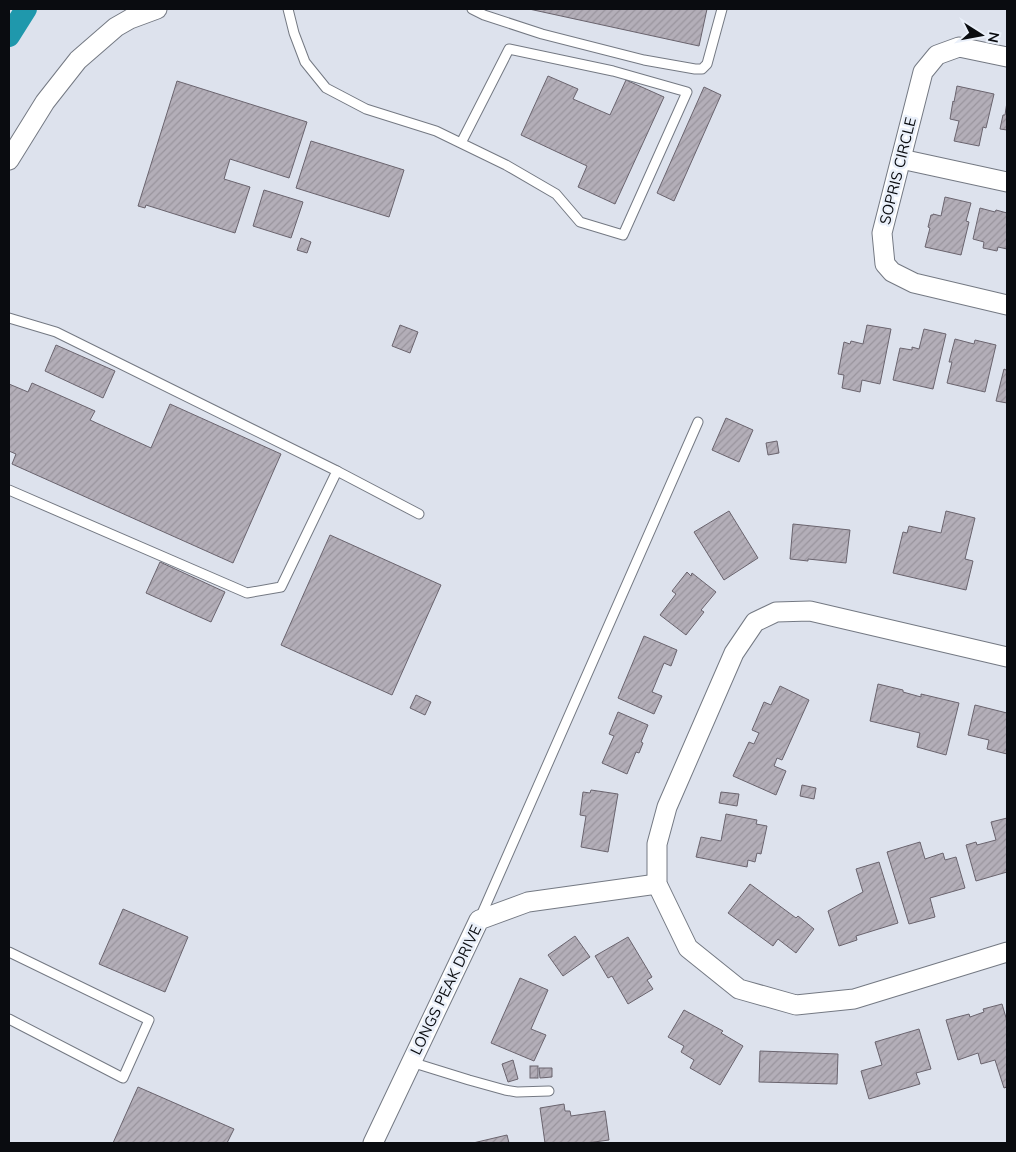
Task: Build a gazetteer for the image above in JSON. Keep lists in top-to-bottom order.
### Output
{
  "streets": {
    "street": ["SOPRIS CIRCLE", "LONGS PEAK DRIVE"]
  },
  "north": "right"
}
